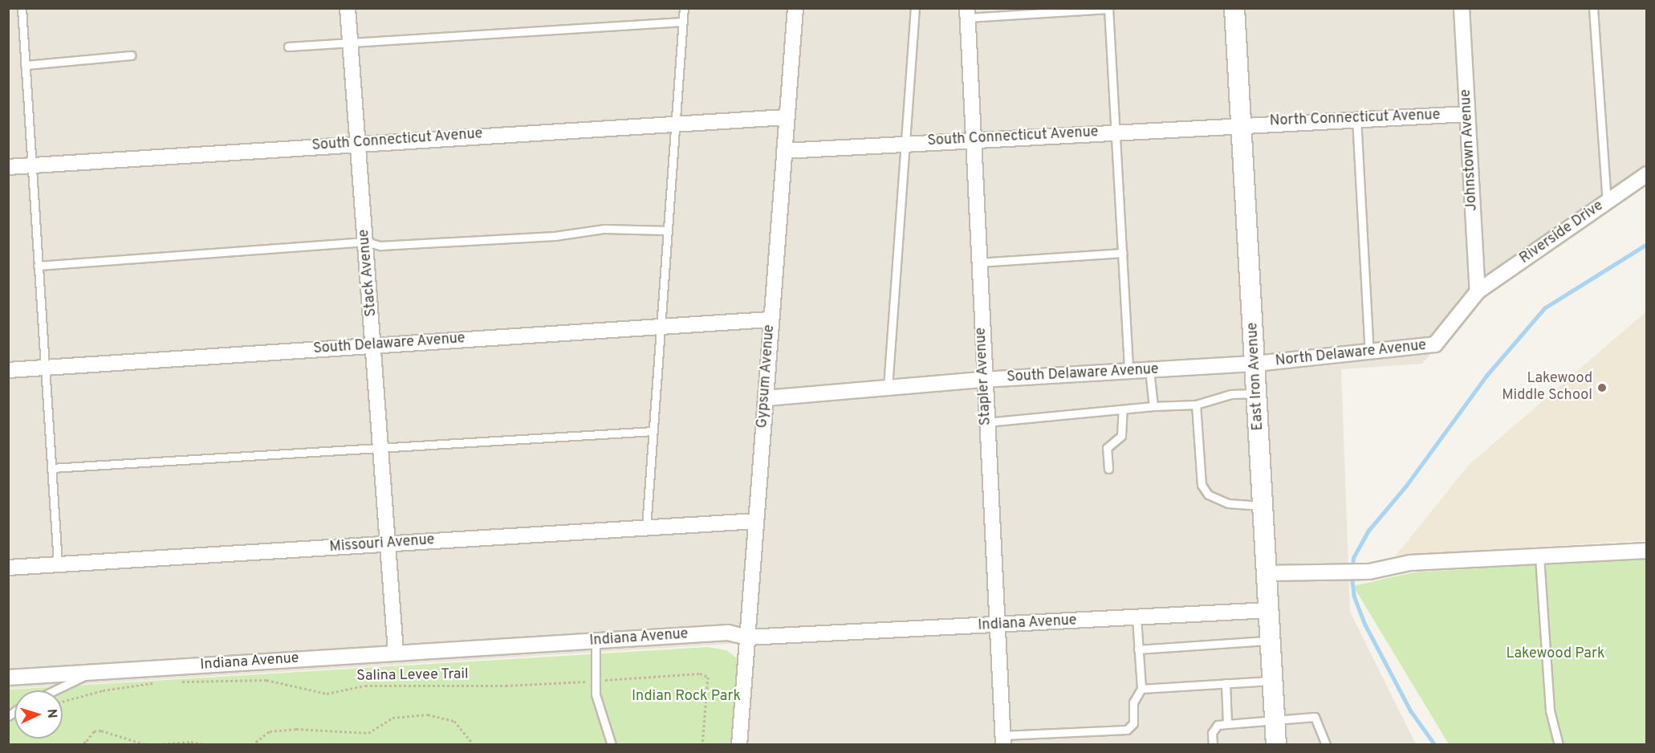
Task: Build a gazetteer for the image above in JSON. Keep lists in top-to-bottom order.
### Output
{
  "streets": {
    "street": [
      "North Connecticut Avenue",
      "South Connecticut Avenue",
      "Johnstown Avenue",
      "Riverside Drive",
      "Stack Avenue",
      "South Delaware Avenue",
      "North Delaware Avenue",
      "Gypsum Avenue",
      "Stapler Avenue",
      "East Iron Avenue",
      "Missouri Avenue",
      "Indiana Avenue"
    ],
    "path": ["Salina Levee Trail"]
  },
  "crossings": [
    ["North Connecticut Avenue", "South Connecticut Avenue"],
    ["North Connecticut Avenue", "Johnstown Avenue"],
    ["North Connecticut Avenue", "East Iron Avenue"],
    ["South Connecticut Avenue", "Stack Avenue"],
    ["South Connecticut Avenue", "Gypsum Avenue"],
    ["South Connecticut Avenue", "Stapler Avenue"],
    ["South Connecticut Avenue", "East Iron Avenue"],
    ["Johnstown Avenue", "Riverside Drive"],
    ["Johnstown Avenue", "North Delaware Avenue"],
    ["Riverside Drive", "North Delaware Avenue"],
    ["Stack Avenue", "South Delaware Avenue"],
    ["Stack Avenue", "Missouri Avenue"],
    ["Stack Avenue", "Indiana Avenue"],
    ["South Delaware Avenue", "North Delaware Avenue"],
    ["South Delaware Avenue", "Gypsum Avenue"],
    ["South Delaware Avenue", "Stapler Avenue"],
    ["South Delaware Avenue", "East Iron Avenue"],
    ["North Delaware Avenue", "East Iron Avenue"],
    ["Gypsum Avenue", "Missouri Avenue"],
    ["Gypsum Avenue", "Indiana Avenue"],
    ["Stapler Avenue", "Indiana Avenue"],
    ["East Iron Avenue", "Indiana Avenue"]
  ],
  "parks": ["Lakewood Park", "Indian Rock Park"],
  "places": ["Lakewood Middle School"],
  "north": "right"
}
